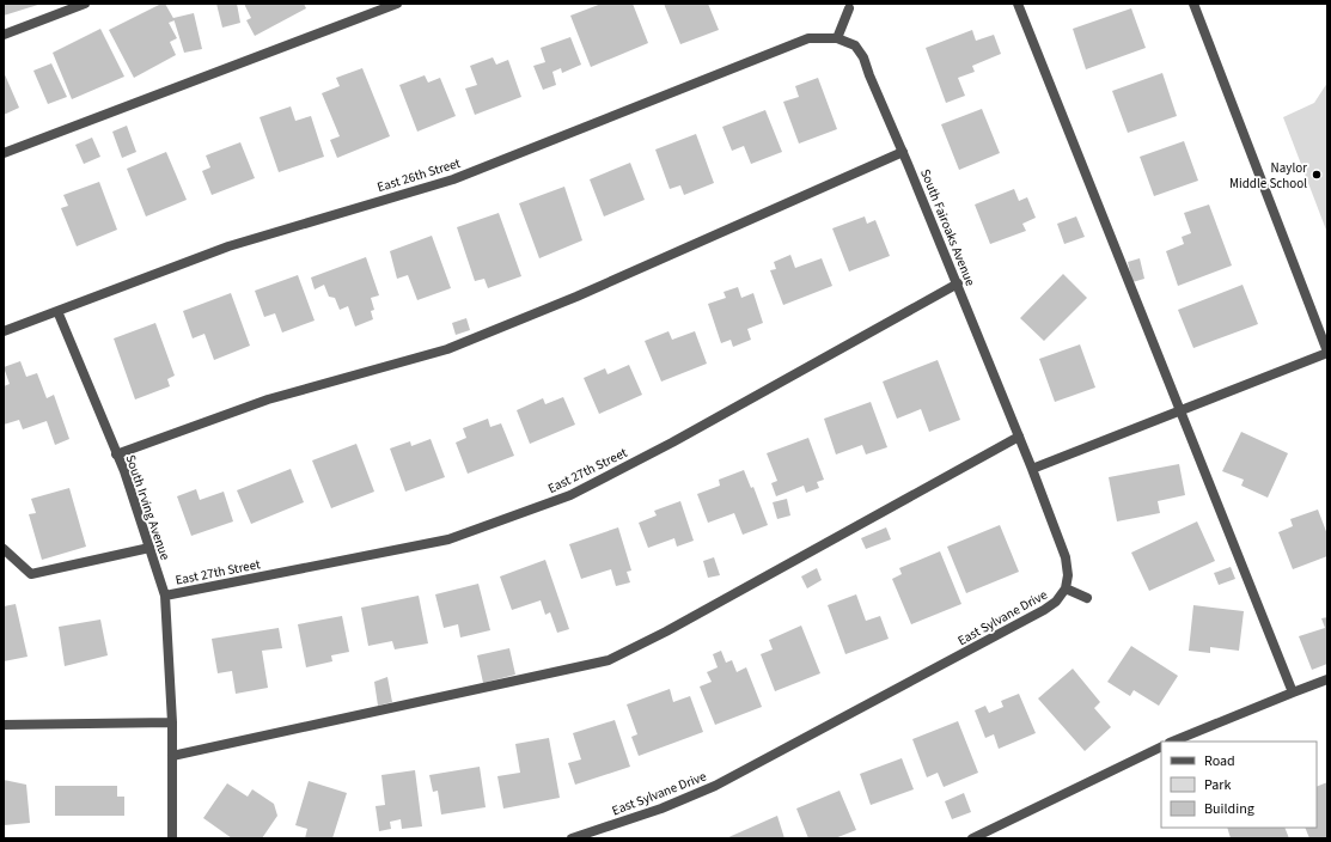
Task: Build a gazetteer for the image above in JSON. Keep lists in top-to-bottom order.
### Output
{
  "streets": {
    "street": [
      "East 26th Street",
      "South Fairoaks Avenue",
      "East 27th Street",
      "South Irving Avenue",
      "East Sylvane Drive"
    ]
  },
  "crossings": [
    ["East 26th Street", "South Fairoaks Avenue"],
    ["East 26th Street", "South Irving Avenue"],
    ["South Fairoaks Avenue", "East 27th Street"],
    ["South Fairoaks Avenue", "East Sylvane Drive"],
    ["East 27th Street", "South Irving Avenue"]
  ],
  "places": ["Naylor Middle School"],
  "legend": ["Road", "Park", "Building"]
}
